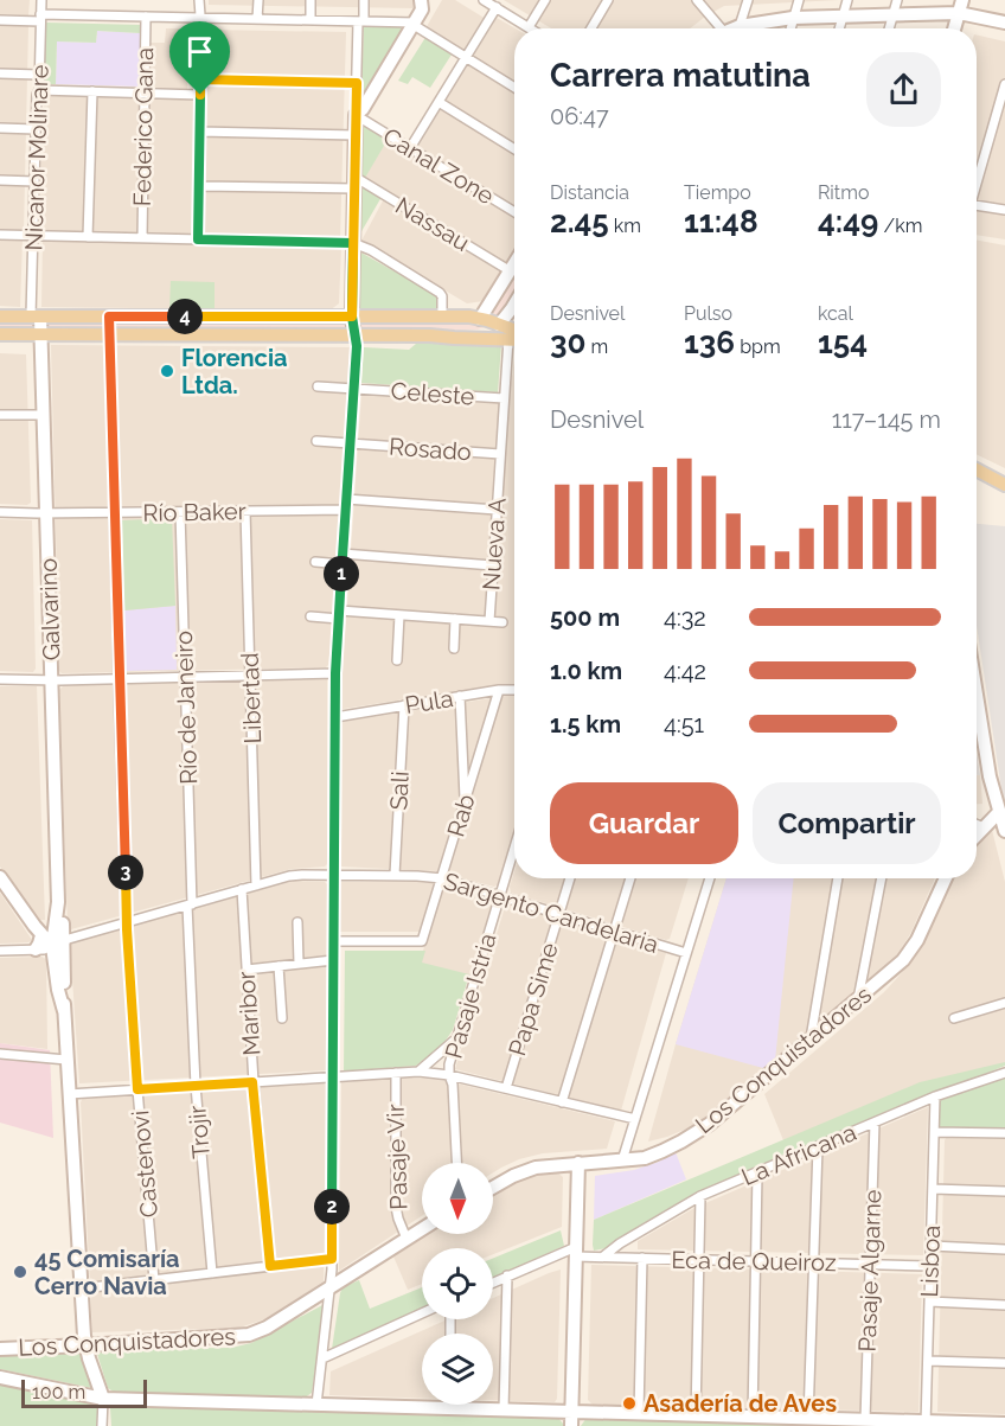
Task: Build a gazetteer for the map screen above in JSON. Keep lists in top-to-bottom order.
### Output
{
  "streets": {
    "street": [
      "Federico Gana",
      "Nicanor Molinare",
      "Canal Zone",
      "Nassau",
      "Celeste",
      "Rosado",
      "Río Baker",
      "Nueva A",
      "Galvarino",
      "Libertad",
      "Pula",
      "Río de Janeiro",
      "Sali",
      "Rab",
      "Sargento Candelaria",
      "Pasaje Istria",
      "Papa Sime",
      "Maribor",
      "Los Conquistadores",
      "Trojir",
      "La Africana",
      "Pasaje Vir",
      "Castenovi",
      "Eca de Queiroz",
      "Lisboa",
      "Pasaje Algarne"
    ]
  },
  "crossings": [
    ["Nicanor Molinare", "Galvarino"],
    ["Celeste", "Nueva A"],
    ["Rosado", "Nueva A"],
    ["Río Baker", "Galvarino"],
    ["Río Baker", "Libertad"],
    ["Río Baker", "Río de Janeiro"],
    ["Río Baker", "Castenovi"],
    ["Galvarino", "Sargento Candelaria"],
    ["Galvarino", "Los Conquistadores"],
    ["Libertad", "Sargento Candelaria"],
    ["Pula", "Sali"],
    ["Pula", "Rab"],
    ["Río de Janeiro", "Sargento Candelaria"],
    ["Río de Janeiro", "Trojir"],
    ["Sali", "Sargento Candelaria"],
    ["Rab", "Sargento Candelaria"],
    ["Sargento Candelaria", "Pasaje Istria"],
    ["Sargento Candelaria", "Papa Sime"],
    ["Sargento Candelaria", "Maribor"],
    ["Sargento Candelaria", "Trojir"],
    ["Sargento Candelaria", "Castenovi"],
    ["Los Conquistadores", "Pasaje Vir"],
    ["La Africana", "Eca de Queiroz"],
    ["La Africana", "Lisboa"],
    ["La Africana", "Pasaje Algarne"],
    ["Eca de Queiroz", "Lisboa"],
    ["Eca de Queiroz", "Pasaje Algarne"]
  ],
  "places": ["Florencia Ltda.", "45 Comisaría Cerro Navia", "Asadería de Aves"],
  "scale_bar": "100 m",
  "north": "bottom",
  "page": {
    "heading": ["Carrera matutina", "06:47"],
    "stats": [
      ["Distancia", "2.45 km"],
      ["Tiempo", "11:48"],
      ["Ritmo", "4:49 /km"],
      ["Desnivel", "30 m"],
      ["Pulso", "136 bpm"],
      ["kcal", "154"]
    ],
    "pins": [
      "4",
      "1",
      "3",
      "2"
    ],
    "chart": ["Desnivel", "117–145 m"],
    "list": [
      {
        "name": "500 m",
        "note": "4:32"
      },
      {
        "name": "1.0 km",
        "note": "4:42"
      },
      {
        "name": "1.5 km",
        "note": "4:51"
      }
    ],
    "buttons": ["Guardar", "Compartir"],
    "scale": "100 m"
  }
}
